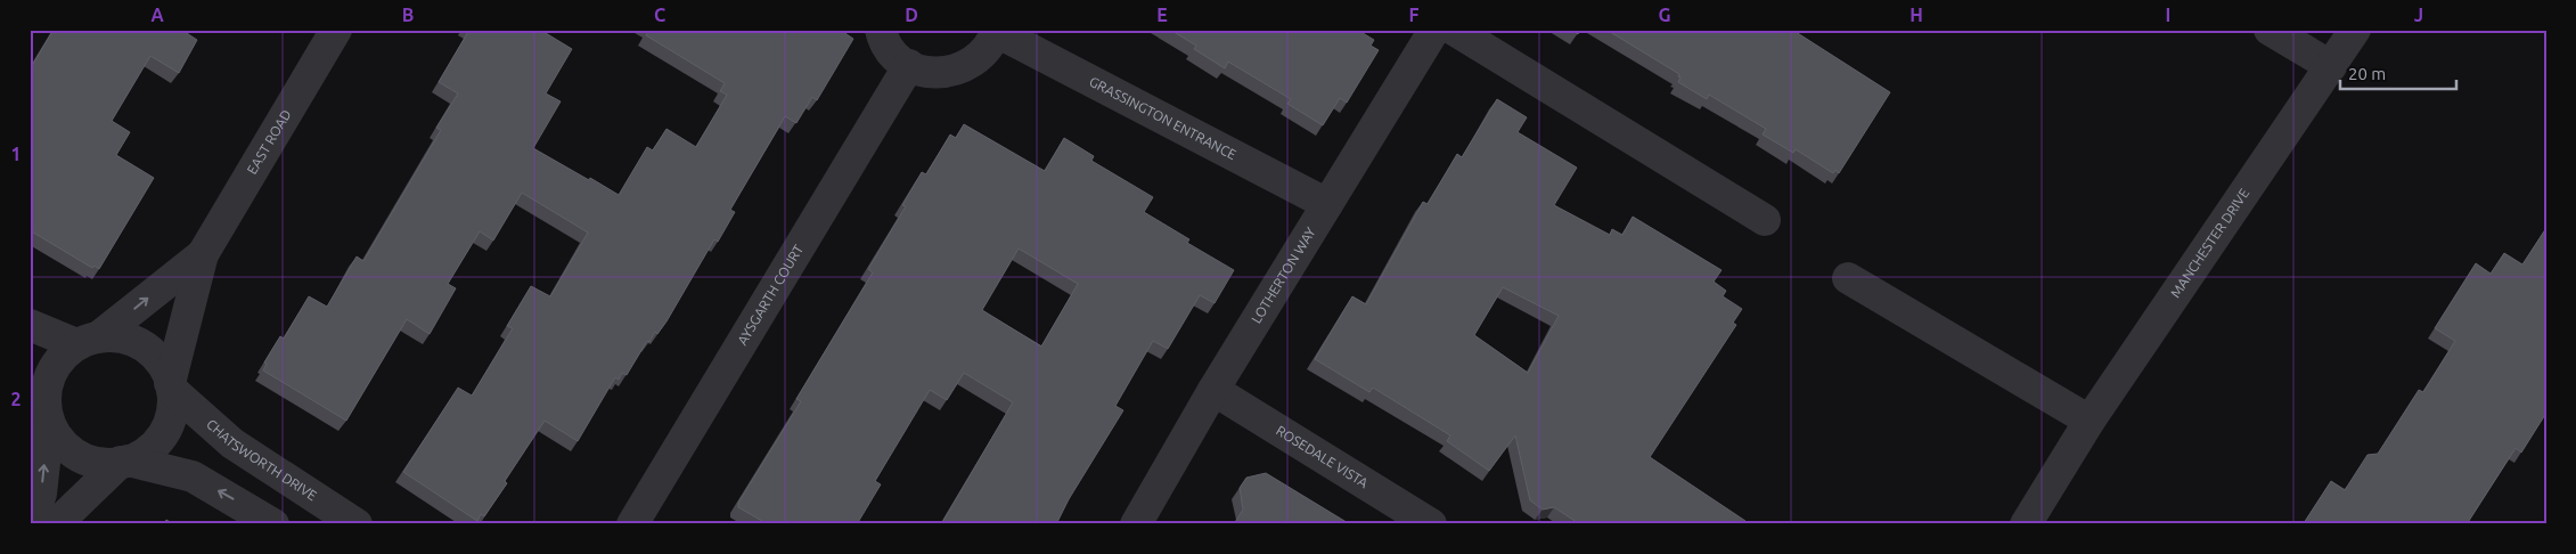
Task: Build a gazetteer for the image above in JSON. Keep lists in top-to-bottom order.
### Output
{
  "streets": {
    "street": [
      "GRASSINGTON ENTRANCE",
      "EAST ROAD",
      "MANCHESTER DRIVE",
      "LOTHERTON WAY",
      "AYSGARTH COURT",
      "ROSEDALE VISTA",
      "CHATSWORTH DRIVE"
    ]
  },
  "crossings": [
    ["GRASSINGTON ENTRANCE", "LOTHERTON WAY"],
    ["EAST ROAD", "CHATSWORTH DRIVE"],
    ["LOTHERTON WAY", "ROSEDALE VISTA"]
  ],
  "scale_bar": "20 m",
  "grid": {
    "columns": [
      "A",
      "B",
      "C",
      "D",
      "E",
      "F",
      "G",
      "H",
      "I",
      "J"
    ],
    "rows": ["1", "2"]
  }
}
